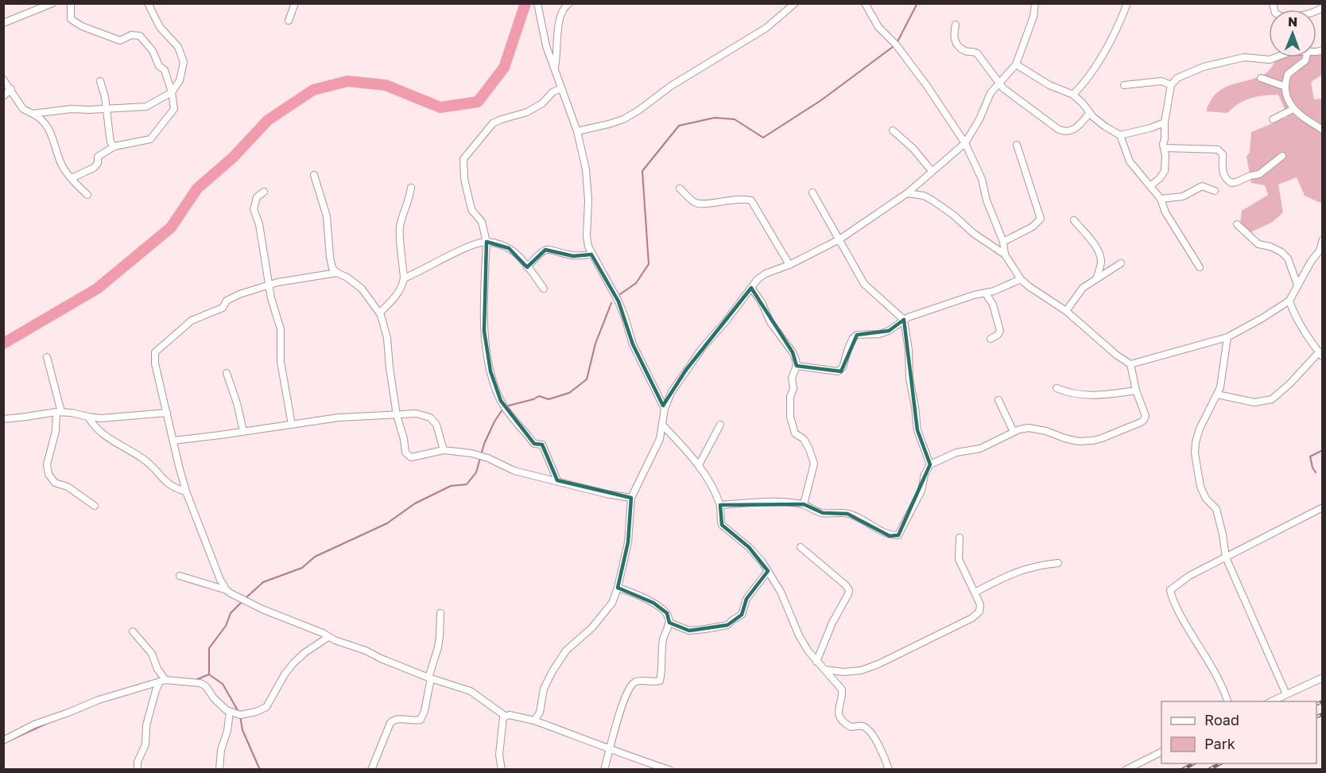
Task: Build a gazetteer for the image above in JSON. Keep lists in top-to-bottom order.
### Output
{
  "legend": ["Road", "Park"],
  "north": "top"
}
